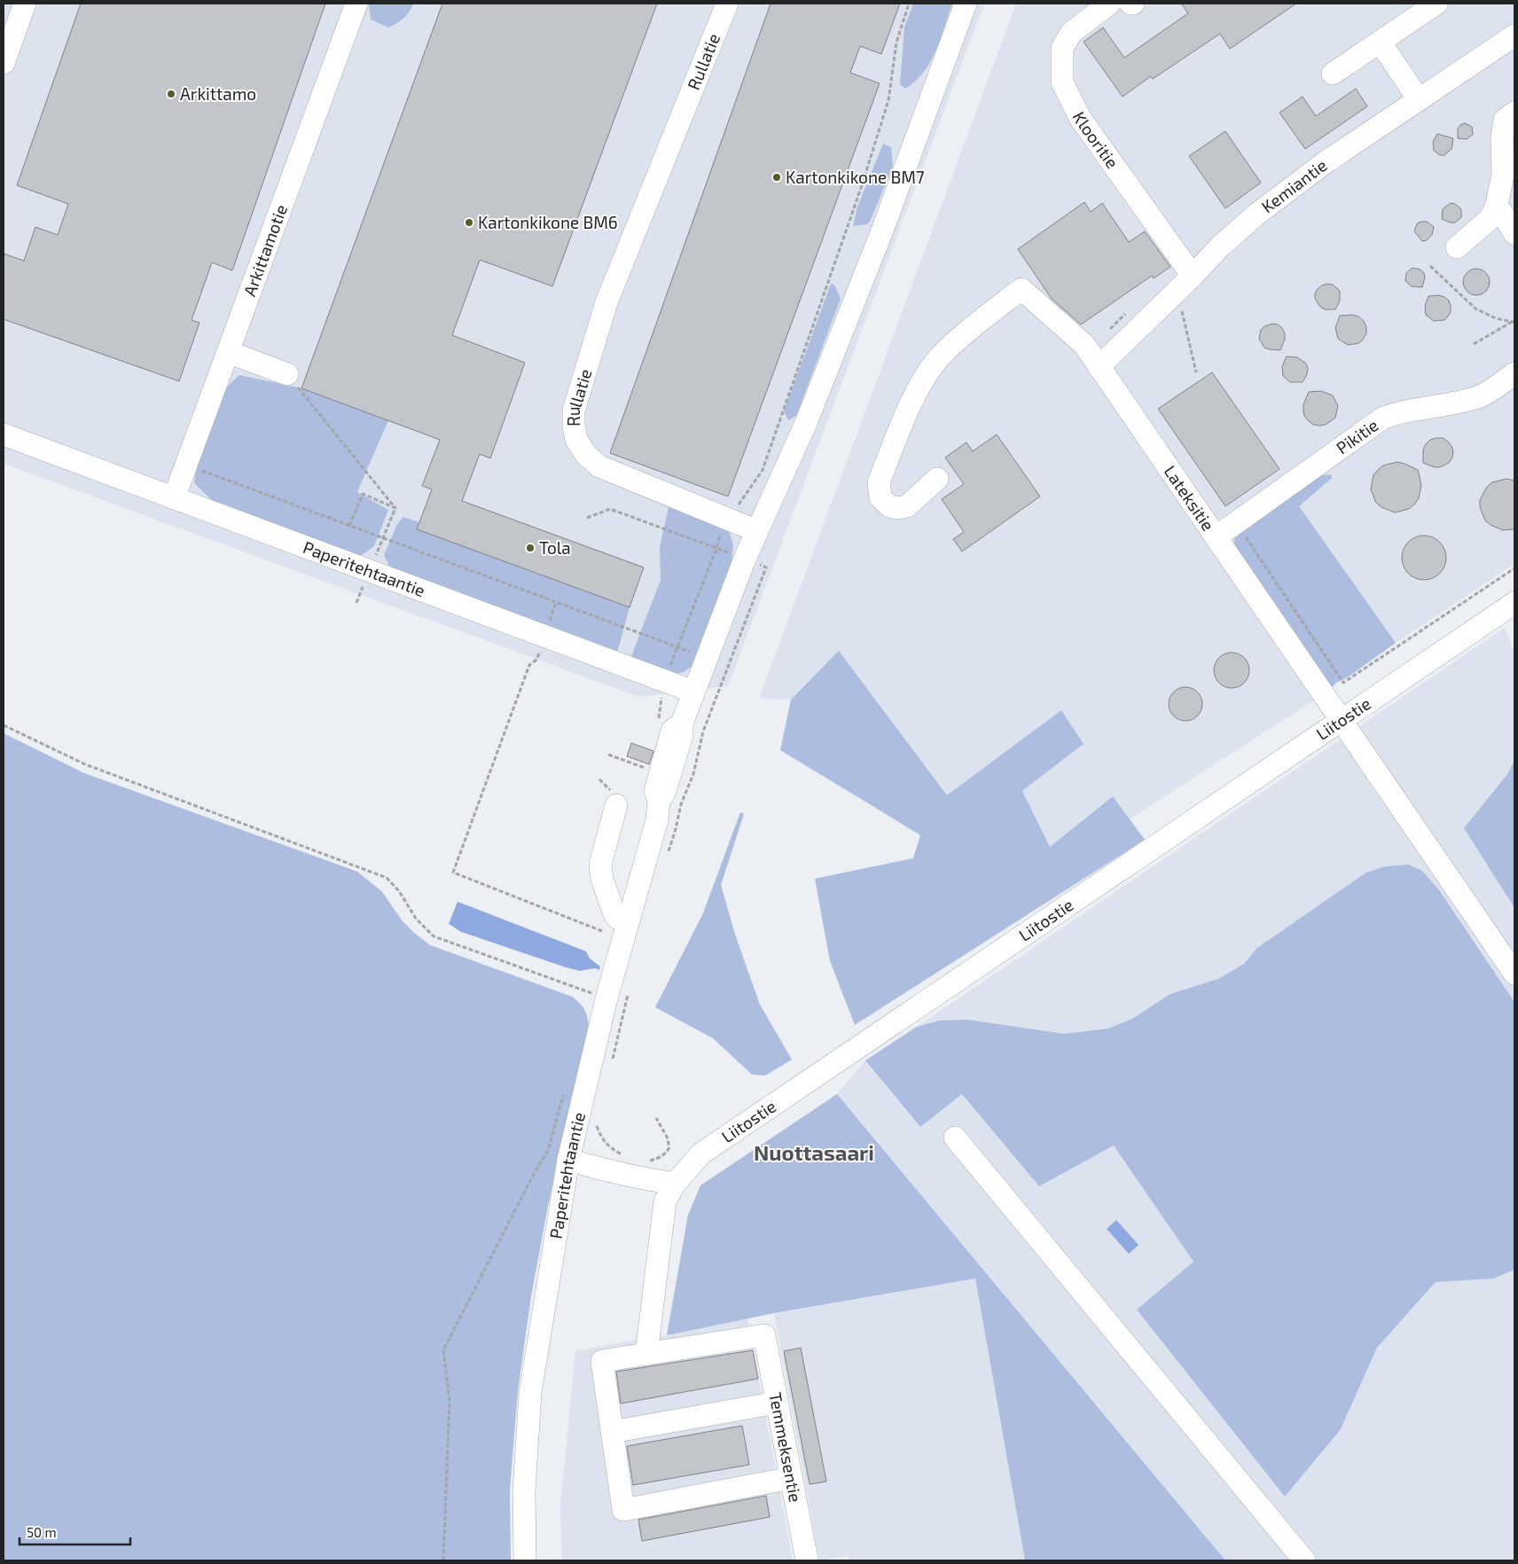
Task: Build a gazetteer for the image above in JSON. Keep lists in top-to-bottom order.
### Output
{
  "streets": {
    "street": [
      "Rullatie",
      "Klooritie",
      "Kemiantie",
      "Arkittamotie",
      "Pikitie",
      "Lateksitie",
      "Paperitehtaantie",
      "Liitostie",
      "Temmeksentie"
    ]
  },
  "crossings": [
    ["Klooritie", "Kemiantie"],
    ["Kemiantie", "Lateksitie"],
    ["Arkittamotie", "Paperitehtaantie"],
    ["Pikitie", "Lateksitie"],
    ["Lateksitie", "Liitostie"],
    ["Liitostie", "Temmeksentie"]
  ],
  "districts": ["Nuottasaari"],
  "places": [
    "Arkittamo",
    "Kartonkikone BM7",
    "Kartonkikone BM6",
    "Tola"
  ],
  "scale_bar": "50 m"
}
